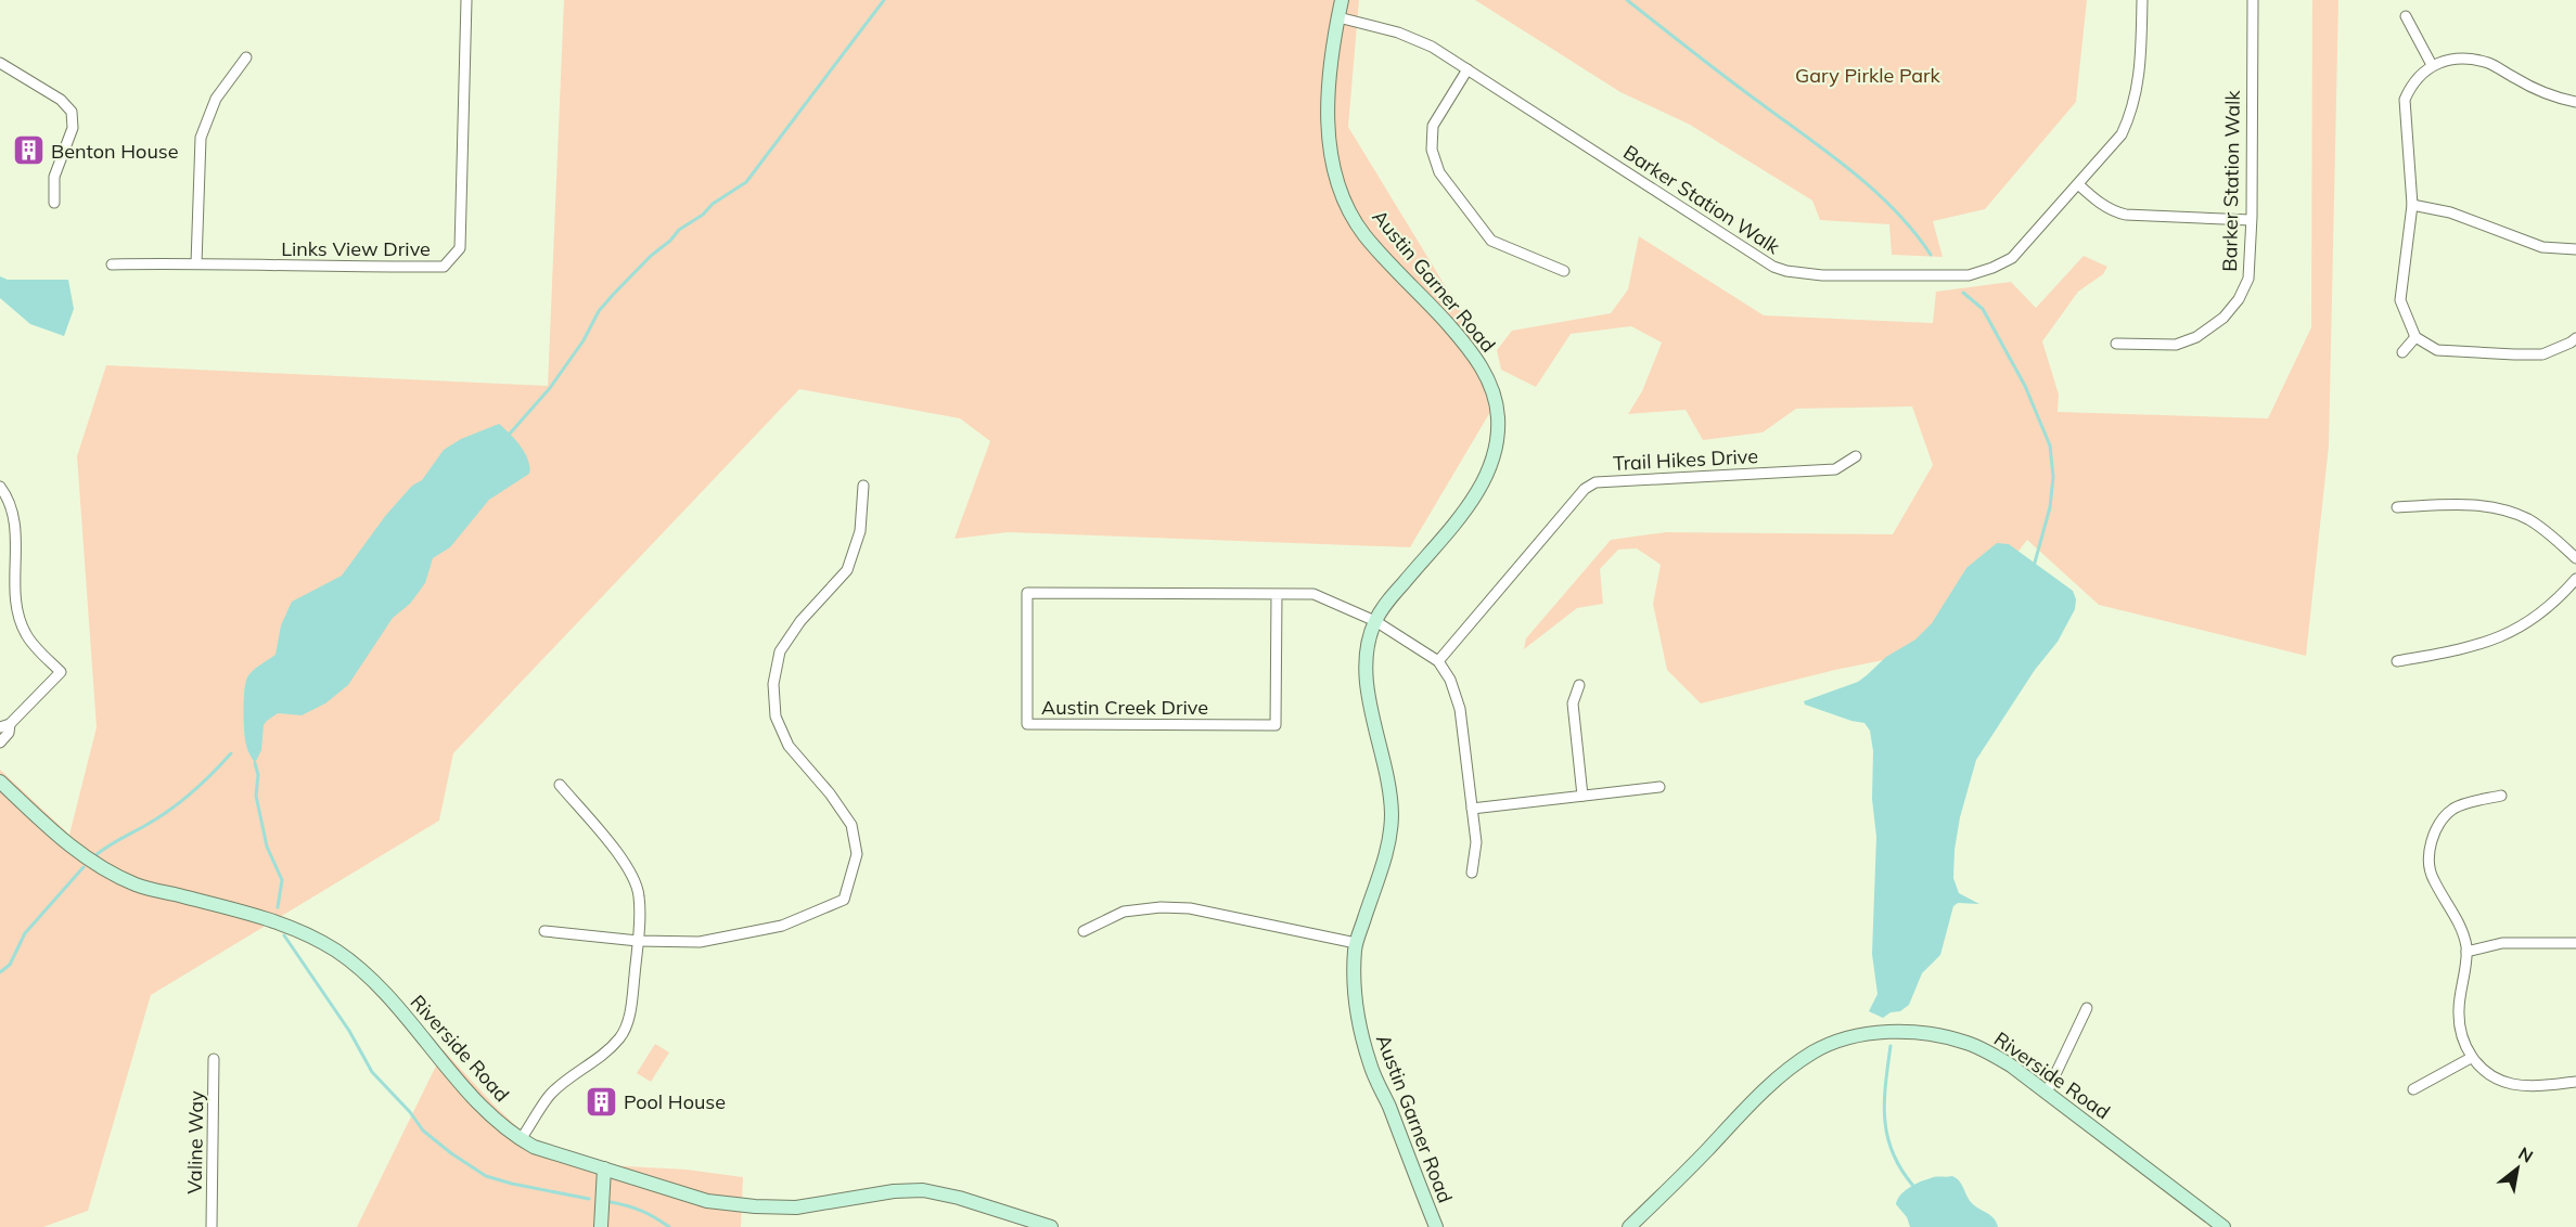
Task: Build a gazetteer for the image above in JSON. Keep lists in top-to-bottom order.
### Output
{
  "streets": {
    "street": [
      "Barker Station Walk",
      "Links View Drive",
      "Austin Garner Road",
      "Trail Hikes Drive",
      "Austin Creek Drive",
      "Riverside Road",
      "Valine Way"
    ]
  },
  "crossings": [
    ["Barker Station Walk", "Austin Garner Road"],
    ["Austin Garner Road", "Austin Creek Drive"],
    ["Trail Hikes Drive", "Austin Creek Drive"]
  ],
  "parks": ["Gary Pirkle Park"],
  "places": {
    "building": ["Benton House", "Pool House"]
  },
  "north": "top right"
}
